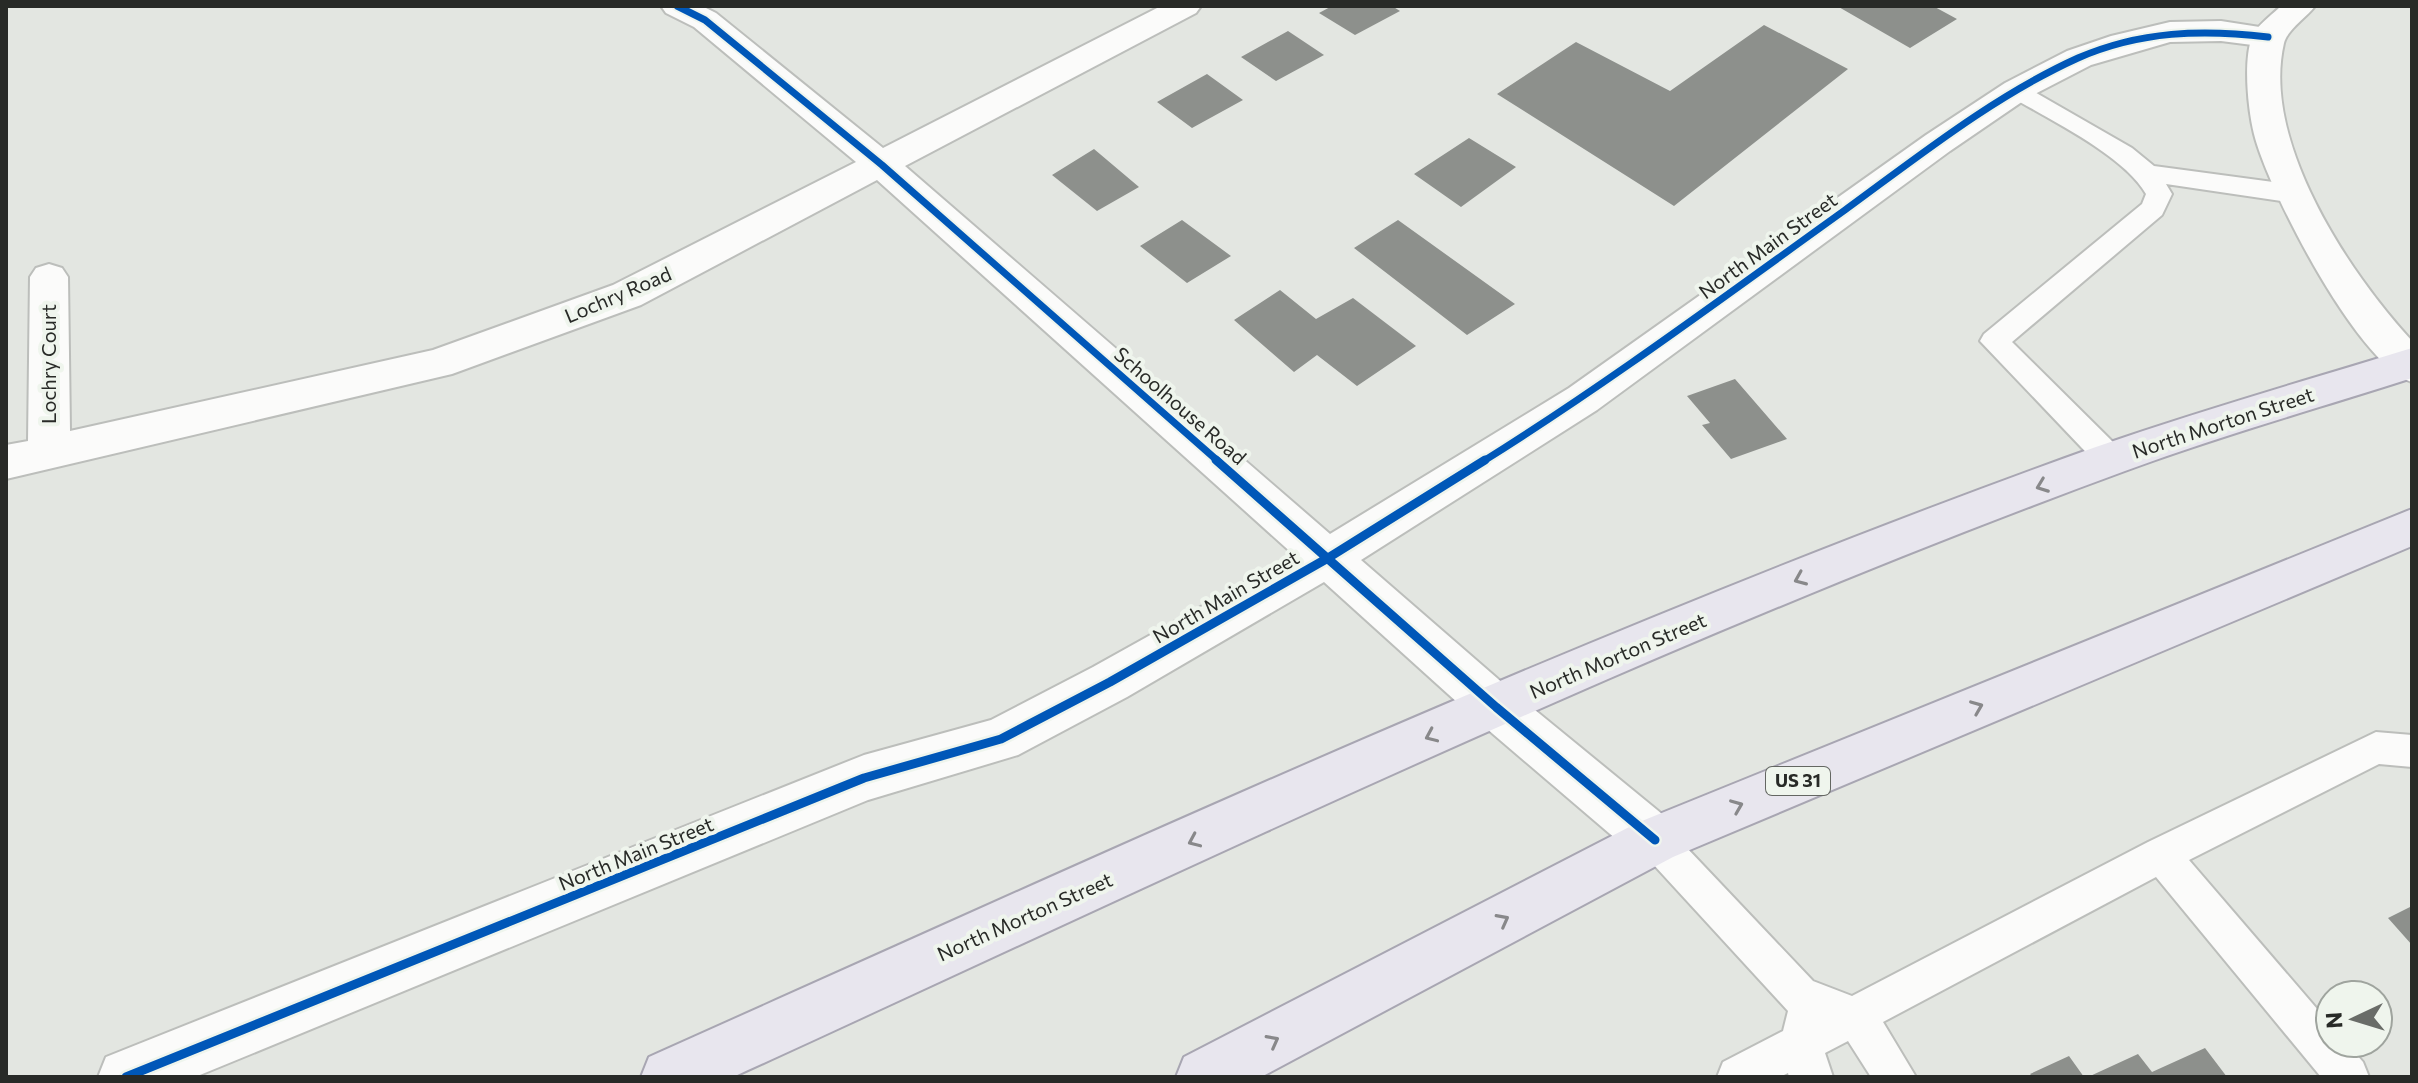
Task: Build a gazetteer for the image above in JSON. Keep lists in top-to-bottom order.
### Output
{
  "streets": {
    "main road": ["North Morton Street", "US 31"],
    "street": [
      "North Main Street",
      "Lochry Road",
      "Lochry Court",
      "Schoolhouse Road"
    ]
  },
  "crossings": [
    ["North Main Street", "Schoolhouse Road"],
    ["Lochry Road", "Lochry Court"],
    ["Lochry Road", "Schoolhouse Road"],
    ["Schoolhouse Road", "North Morton Street"],
    ["Schoolhouse Road", "US 31"]
  ],
  "north": "left"
}
